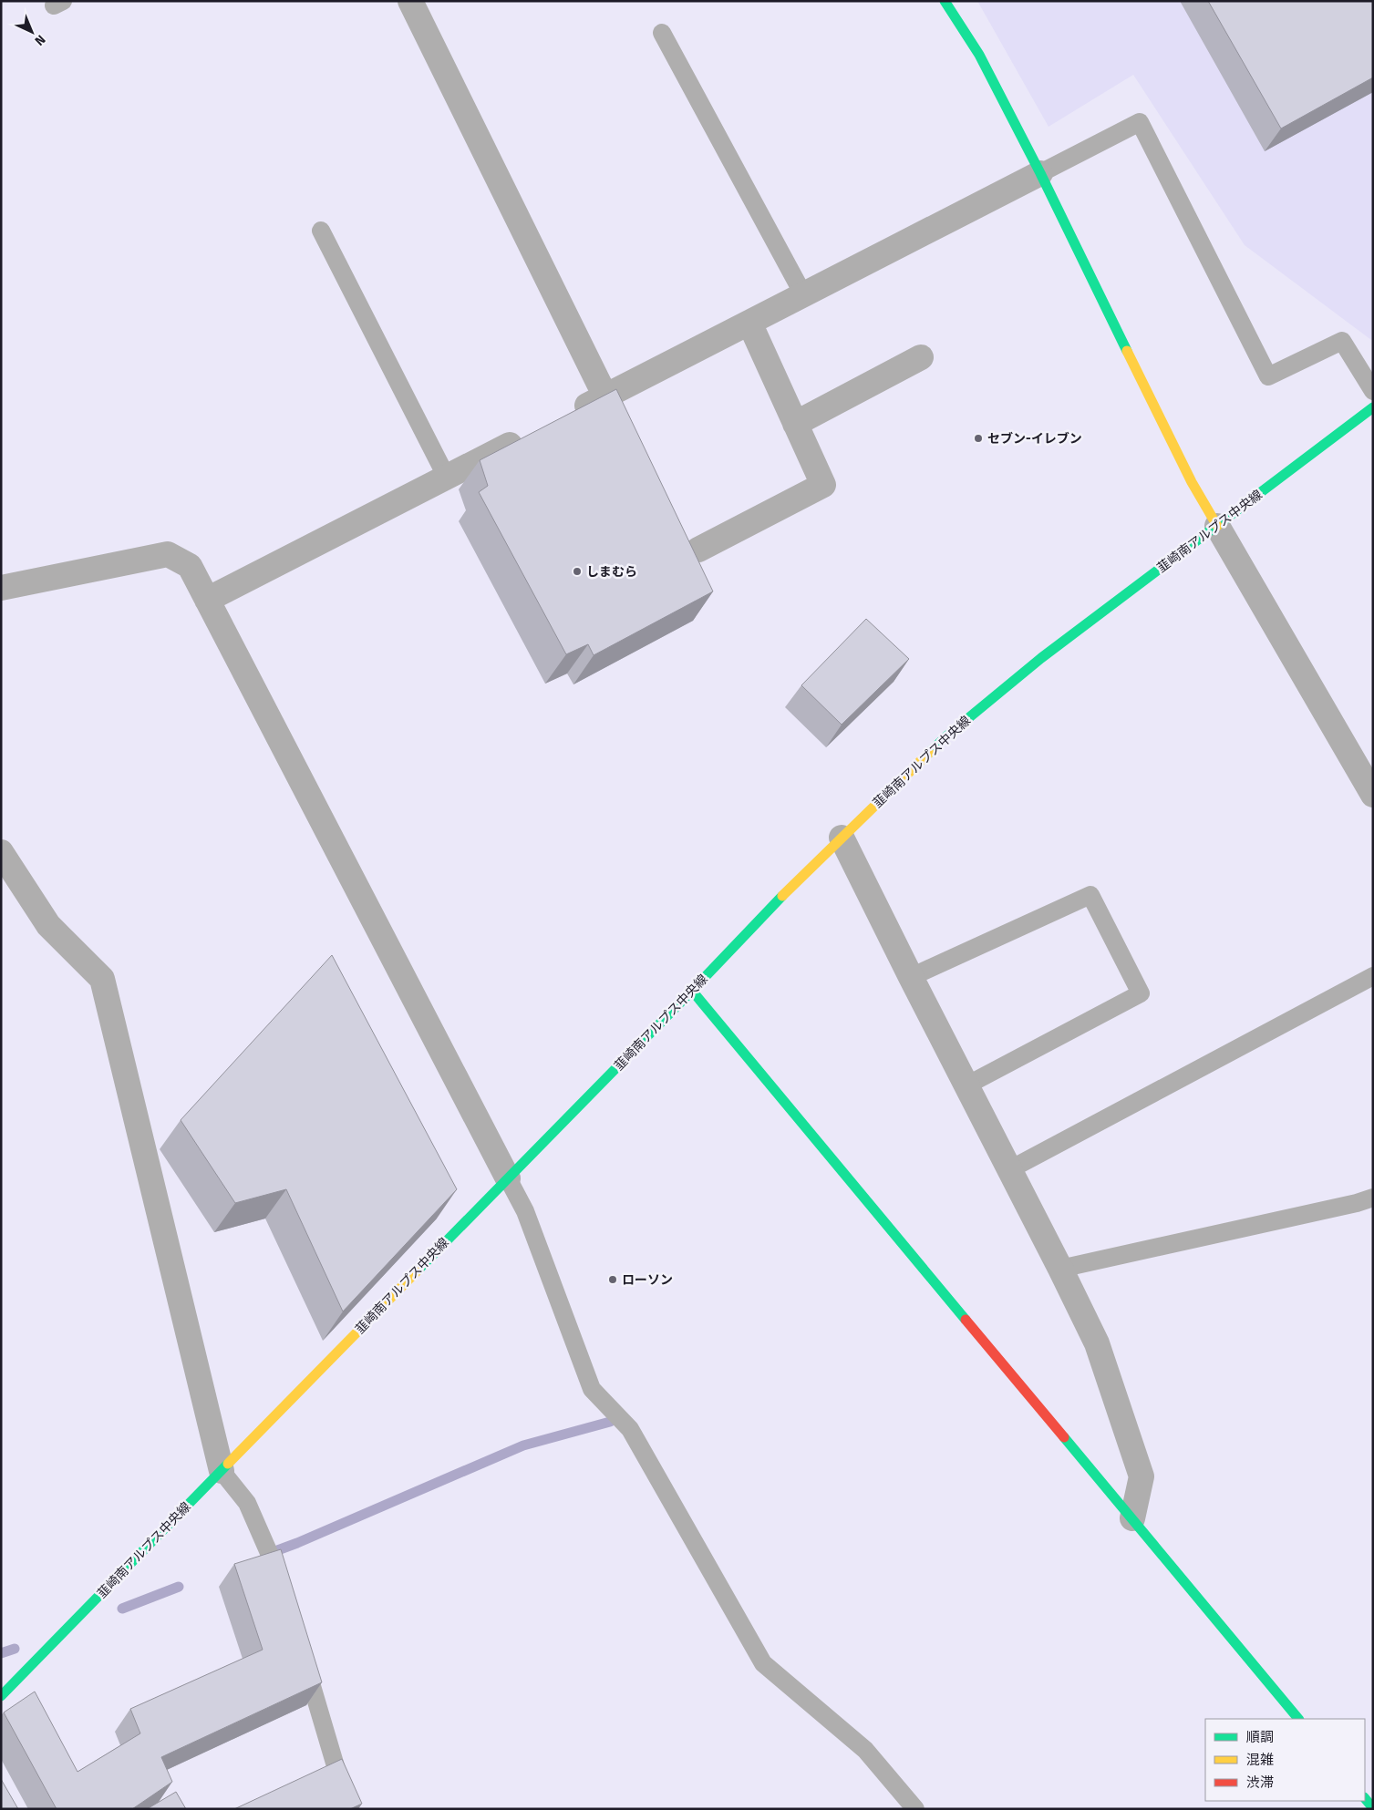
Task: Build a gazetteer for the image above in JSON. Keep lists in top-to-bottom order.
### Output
{
  "streets": {
    "main road": ["韮崎南アルプス中央線"]
  },
  "places": ["セブン-イレブン", "しまむら", "ローソン"],
  "legend": ["順調", "混雑", "渋滞"],
  "north": "bottom right"
}
